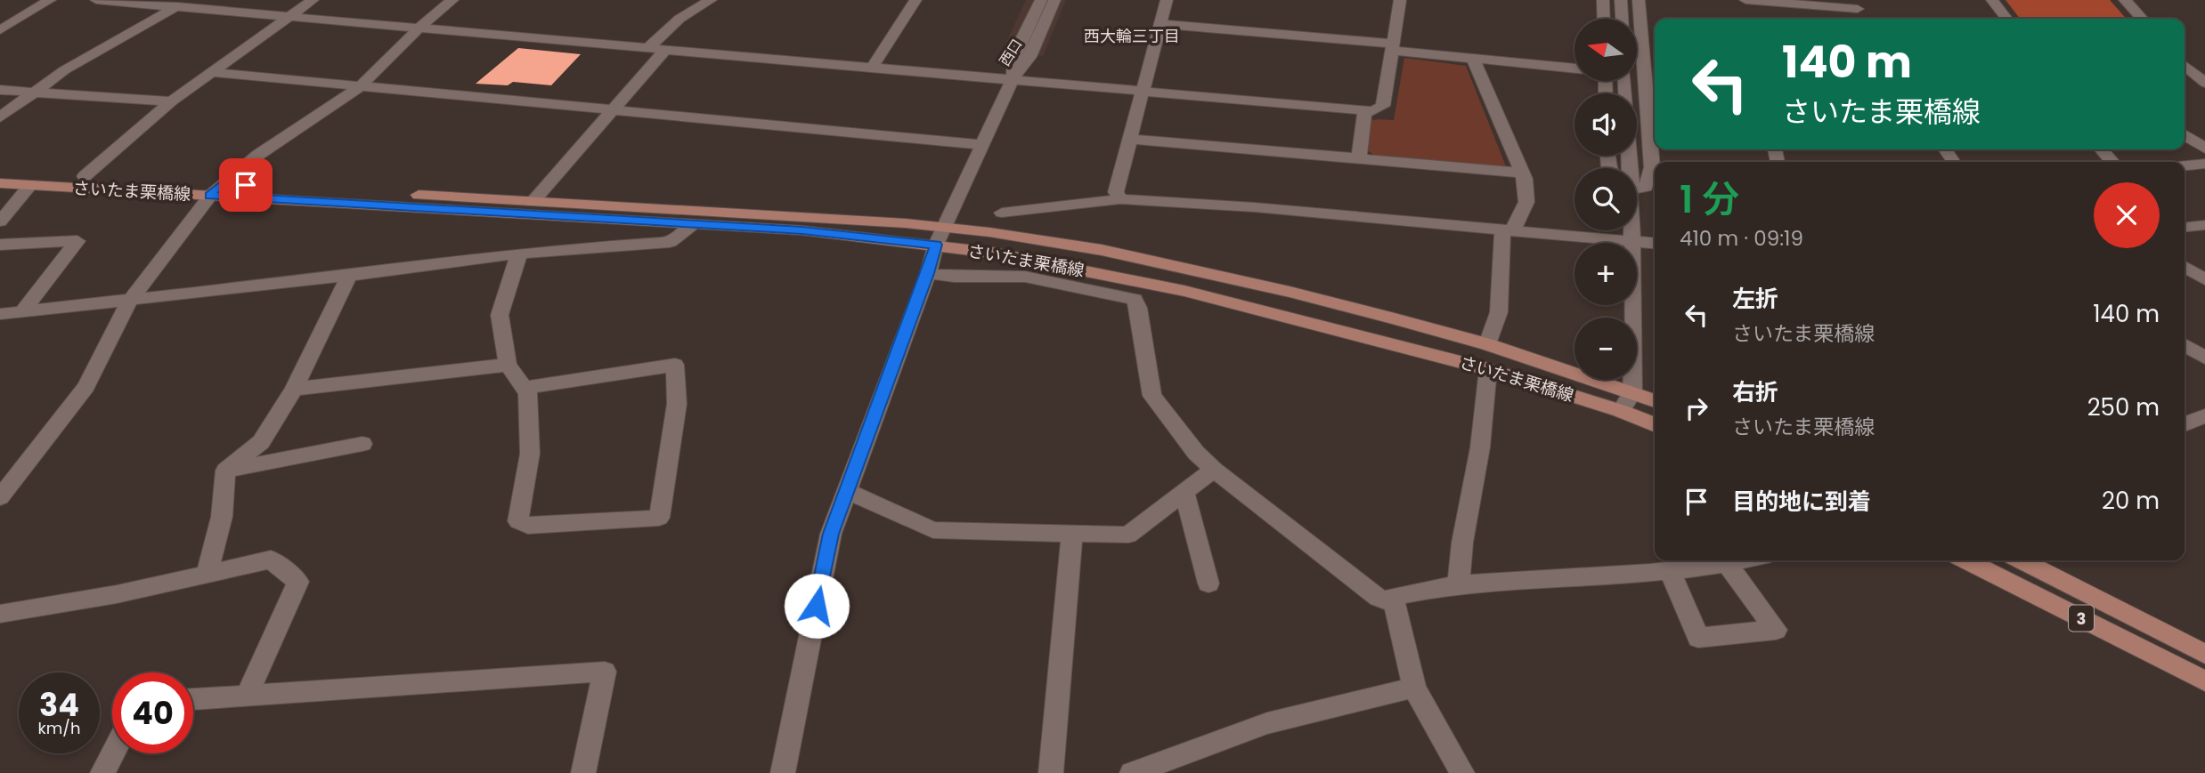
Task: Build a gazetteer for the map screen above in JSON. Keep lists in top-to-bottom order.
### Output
{
  "streets": {
    "main road": ["さいたま栗橋線", "3"],
    "street": ["西口"]
  },
  "districts": ["西大輪三丁目"],
  "north": "left",
  "page": {
    "map_buttons": ["+", "−"],
    "turn": ["140 m", "さいたま栗橋線"],
    "heading": ["1 分", "410 m · 09:19"],
    "list": [
      {
        "name": "左折",
        "note": "さいたま栗橋線",
        "value": "140 m"
      },
      {
        "name": "右折",
        "note": "さいたま栗橋線",
        "value": "250 m"
      },
      {
        "name": "目的地に到着",
        "value": "20 m"
      }
    ],
    "speed": "34 km/h",
    "limit": "40"
  }
}
